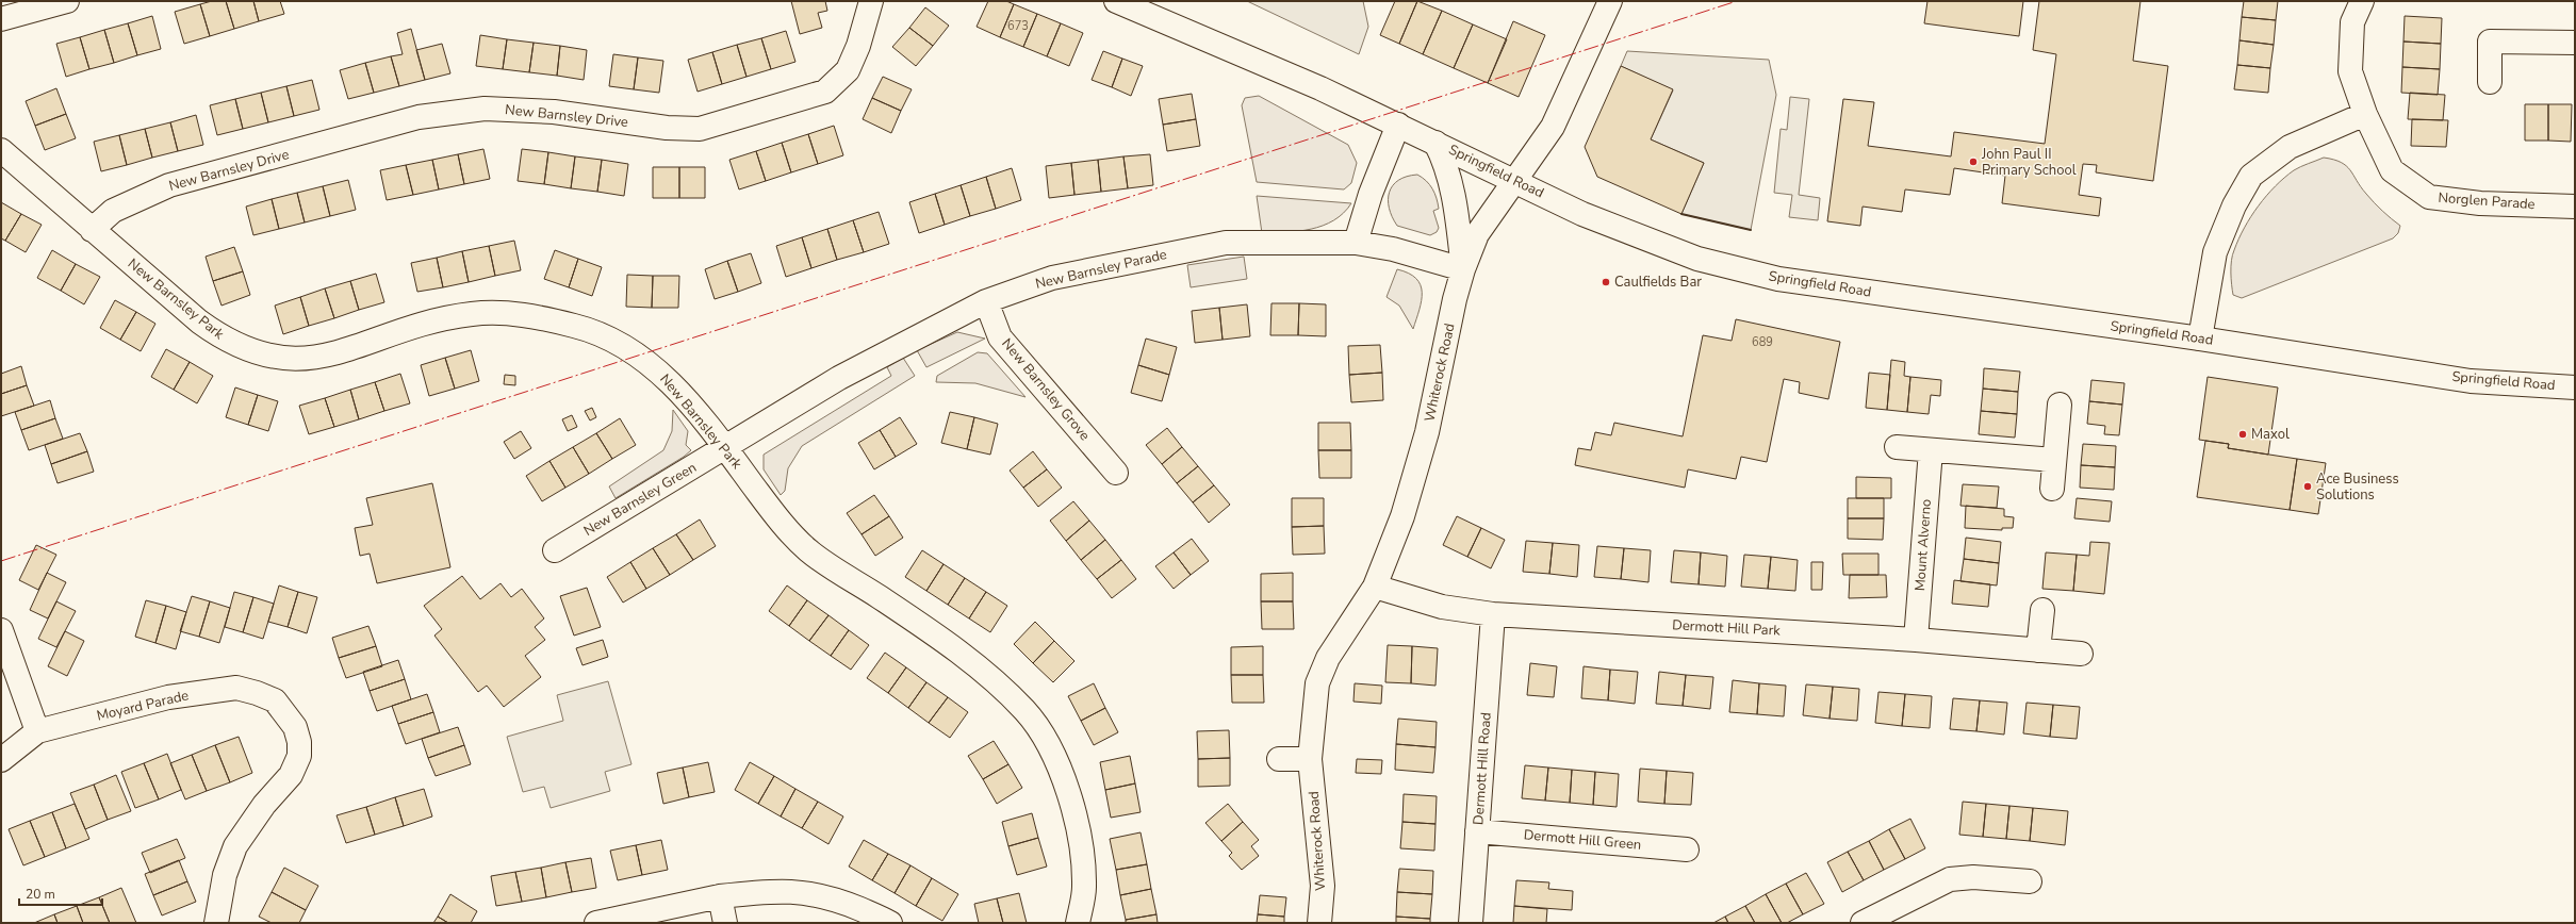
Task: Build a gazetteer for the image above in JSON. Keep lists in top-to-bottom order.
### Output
{
  "streets": {
    "main road": [
      "New Barnsley Drive",
      "Springfield Road",
      "Norglen Parade",
      "New Barnsley Parade",
      "New Barnsley Park",
      "Whiterock Road",
      "New Barnsley Grove",
      "New Barnsley Green",
      "Mount Alverno",
      "Dermott Hill Park",
      "Moyard Parade",
      "Dermott Hill Road",
      "Dermott Hill Green"
    ]
  },
  "crossings": [
    ["New Barnsley Drive", "New Barnsley Park"],
    ["Springfield Road", "Whiterock Road"],
    ["New Barnsley Parade", "New Barnsley Park"],
    ["New Barnsley Parade", "Whiterock Road"],
    ["New Barnsley Parade", "New Barnsley Grove"],
    ["New Barnsley Parade", "New Barnsley Green"],
    ["New Barnsley Park", "New Barnsley Green"],
    ["Whiterock Road", "Dermott Hill Park"],
    ["Mount Alverno", "Dermott Hill Park"],
    ["Dermott Hill Park", "Dermott Hill Road"],
    ["Dermott Hill Road", "Dermott Hill Green"]
  ],
  "places": [
    "John Paul II Primary School",
    "Caulfields Bar",
    "Maxol",
    "Ace Business Solutions"
  ],
  "house_numbers": ["673", "689"],
  "scale_bar": "20 m"
}
